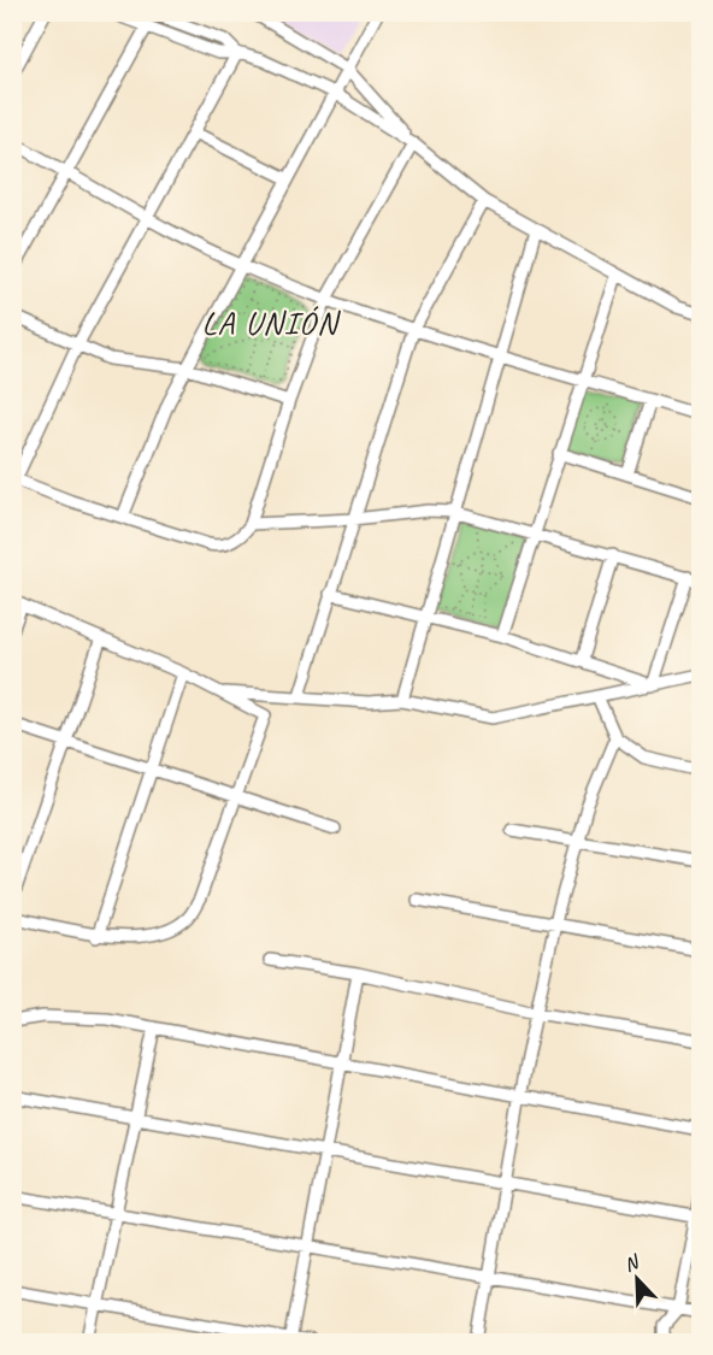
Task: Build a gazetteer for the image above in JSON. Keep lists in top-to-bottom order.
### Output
{
  "districts": ["LA UNIÓN"],
  "north": "top left"
}
